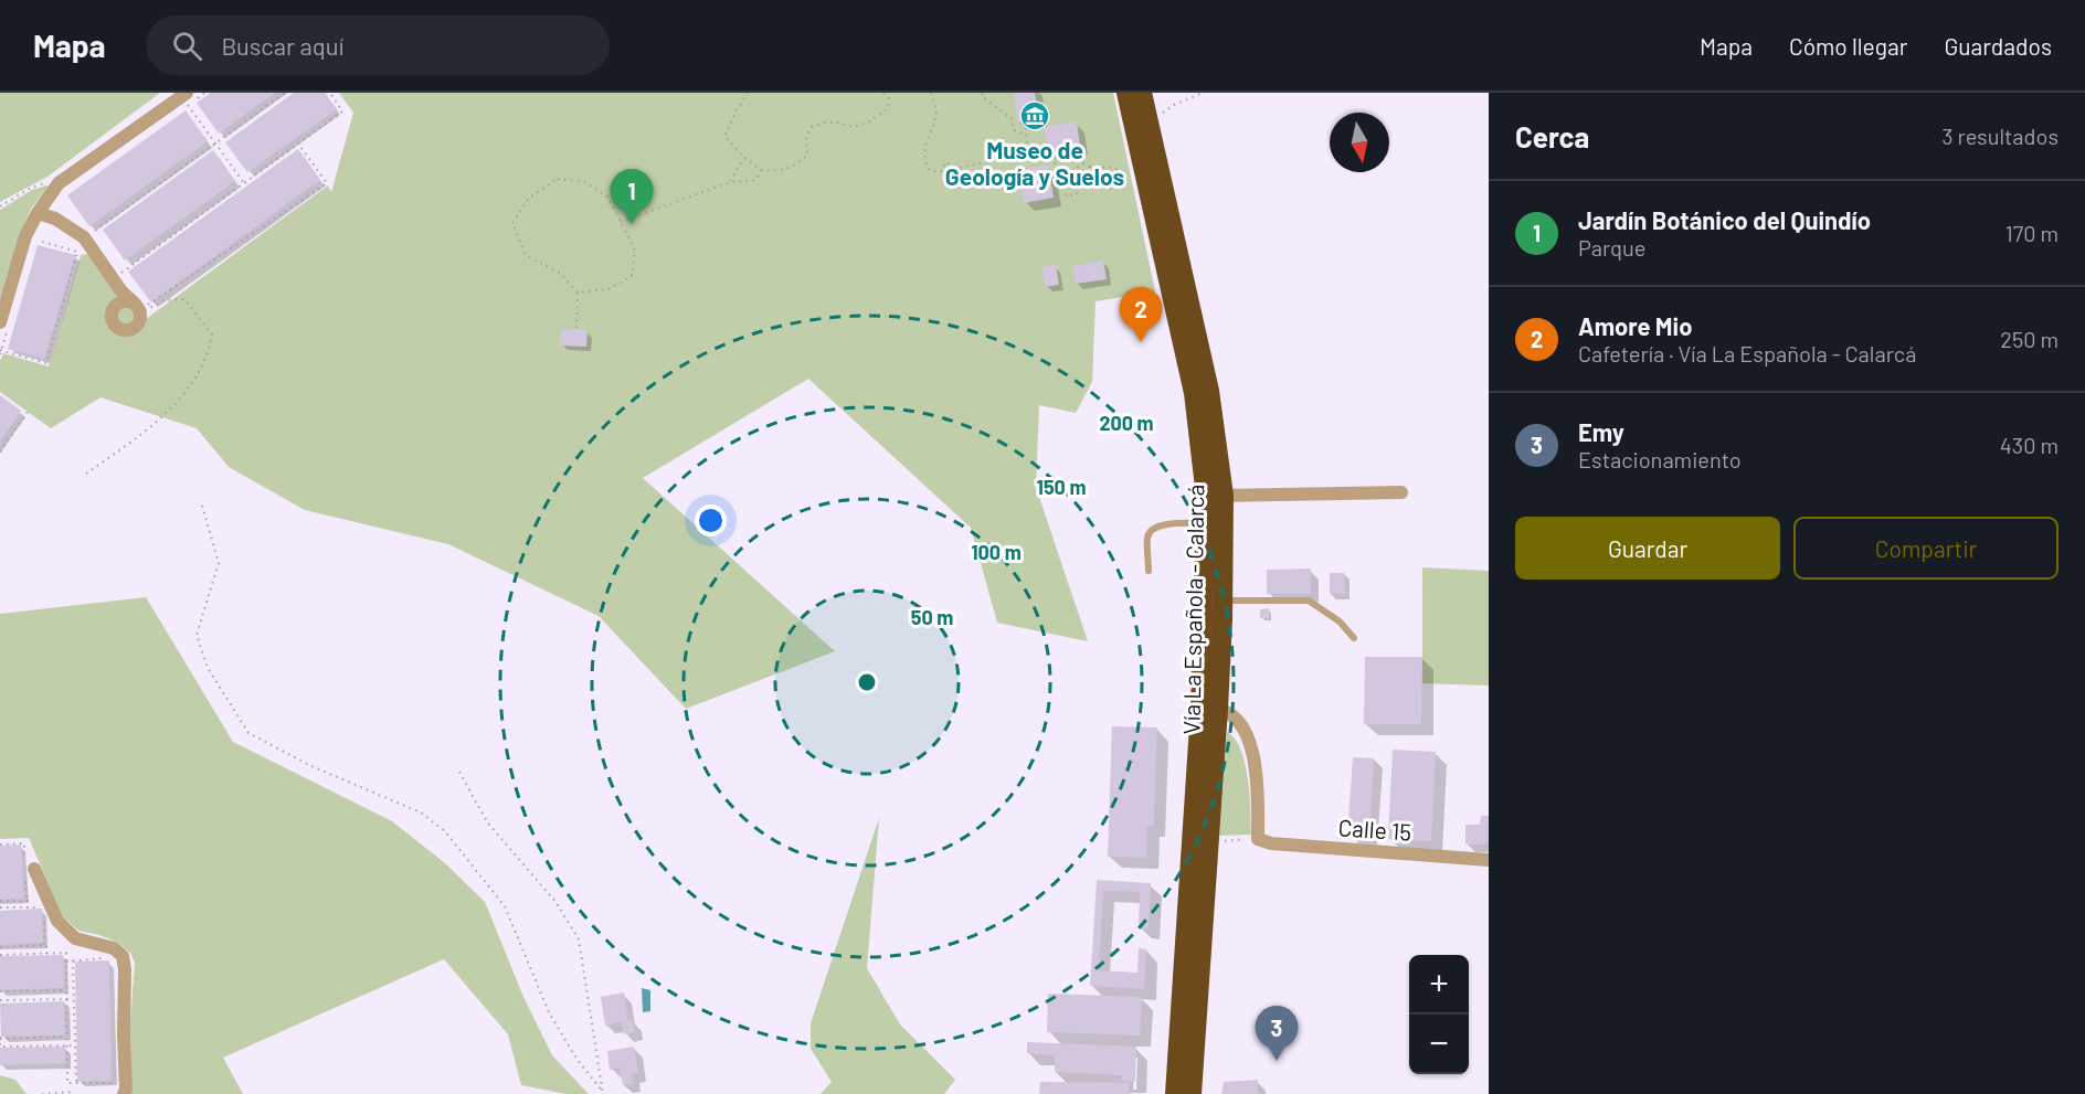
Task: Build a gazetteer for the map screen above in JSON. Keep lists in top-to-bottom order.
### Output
{
  "streets": {
    "highway": ["Vía La Española - Calarcá"],
    "street": ["Calle 15"]
  },
  "places": {
    "museum": ["Museo de Geología y Suelos"]
  },
  "north": "bottom",
  "page": {
    "header": "Mapa",
    "search": "Buscar aquí",
    "nav": ["Mapa", "Cómo llegar", "Guardados"],
    "heading": ["Cerca", "3 resultados"],
    "pins": ["1", "2", "3"],
    "list": [
      {
        "mark": "1",
        "name": "Jardín Botánico del Quindío",
        "note": "Parque",
        "value": "170 m"
      },
      {
        "mark": "2",
        "name": "Amore Mio",
        "note": "Cafetería · Vía La Española - Calarcá",
        "value": "250 m"
      },
      {
        "mark": "3",
        "name": "Emy",
        "note": "Estacionamiento",
        "value": "430 m"
      }
    ],
    "buttons": ["Guardar", "Compartir"],
    "map_buttons": ["+", "−"]
  },
  "rings": [
    "200 m",
    "150 m",
    "100 m",
    "50 m"
  ]
}
